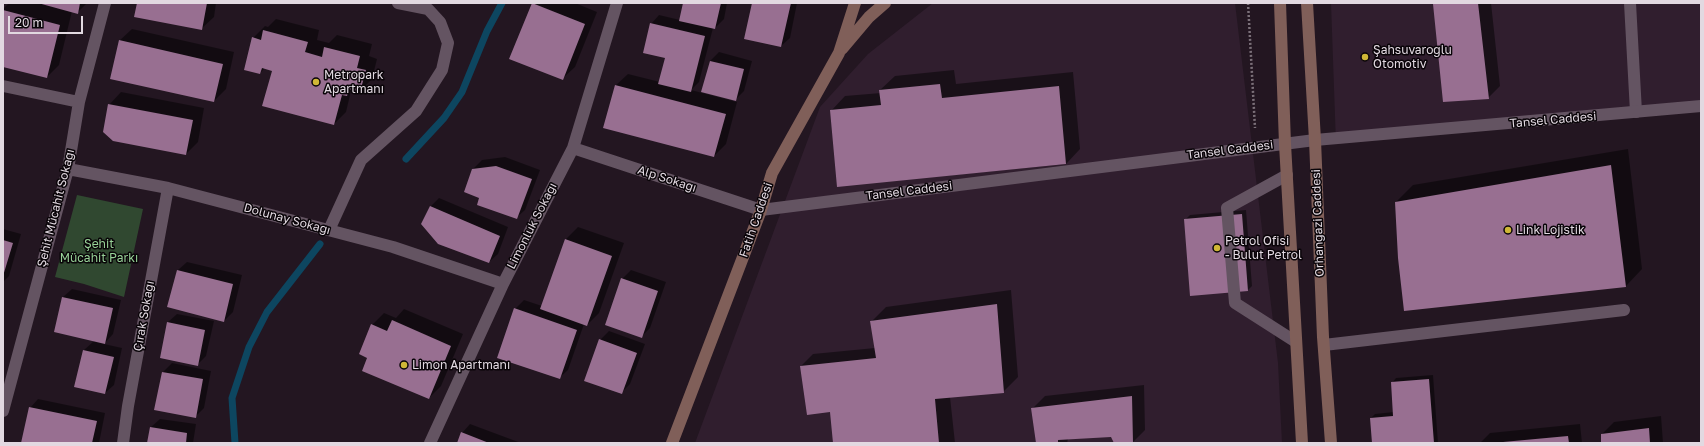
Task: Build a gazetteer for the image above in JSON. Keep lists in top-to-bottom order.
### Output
{
  "streets": {
    "main road": ["Fatih Caddesi", "Orhangazi Caddesi"],
    "street": [
      "Tansel Caddesi",
      "Alp Sokağı",
      "Şehit Mücahit Sokağı",
      "Dolunay Sokağı",
      "Limonluk Sokağı",
      "Çırak Sokağı"
    ]
  },
  "crossings": [
    ["Tansel Caddesi", "Alp Sokağı"],
    ["Tansel Caddesi", "Fatih Caddesi"],
    ["Tansel Caddesi", "Orhangazi Caddesi"],
    ["Alp Sokağı", "Fatih Caddesi"],
    ["Alp Sokağı", "Limonluk Sokağı"],
    ["Şehit Mücahit Sokağı", "Dolunay Sokağı"],
    ["Dolunay Sokağı", "Limonluk Sokağı"],
    ["Dolunay Sokağı", "Çırak Sokağı"]
  ],
  "parks": ["Şehit Mücahit Parkı"],
  "places": [
    "Şahsuvaroğlu Otomotiv",
    "Metropark Apartmanı",
    "Link Lojistik",
    "Petrol Ofisi - Bulut Petrol",
    "Limon Apartmanı"
  ],
  "scale_bar": "20 m"
}
